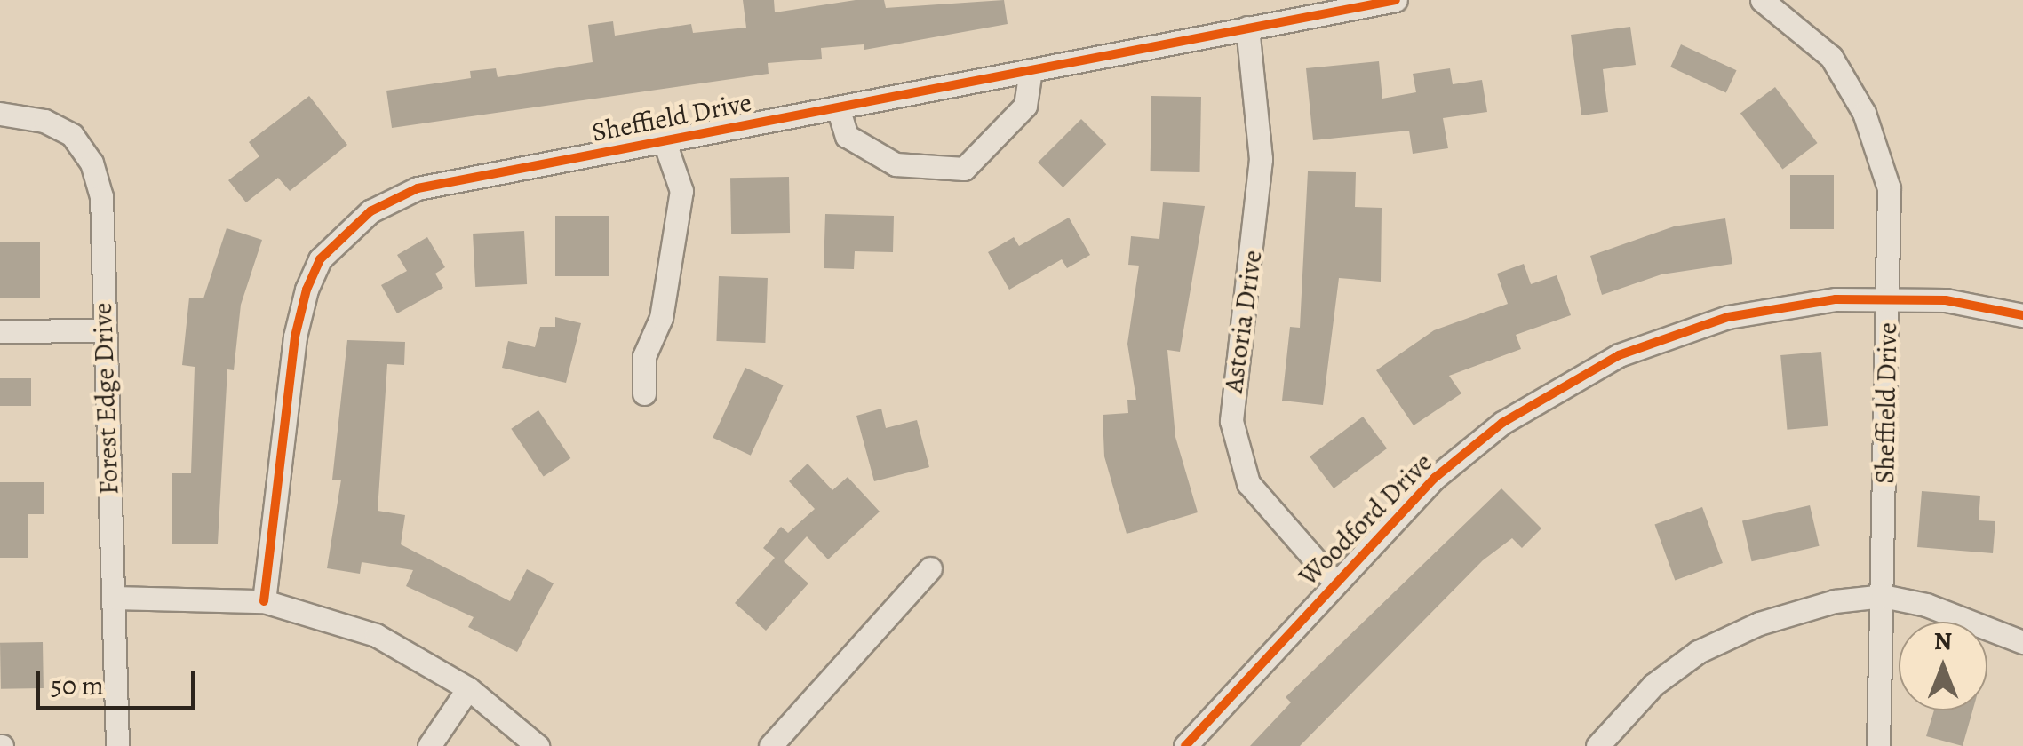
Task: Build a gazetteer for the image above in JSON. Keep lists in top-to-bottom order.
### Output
{
  "streets": {
    "street": [
      "Sheffield Drive",
      "Astoria Drive",
      "Forest Edge Drive",
      "Woodford Drive"
    ]
  },
  "crossings": [
    ["Sheffield Drive", "Astoria Drive"],
    ["Sheffield Drive", "Woodford Drive"],
    ["Astoria Drive", "Woodford Drive"]
  ],
  "scale_bar": "50 m",
  "north": "top"
}
